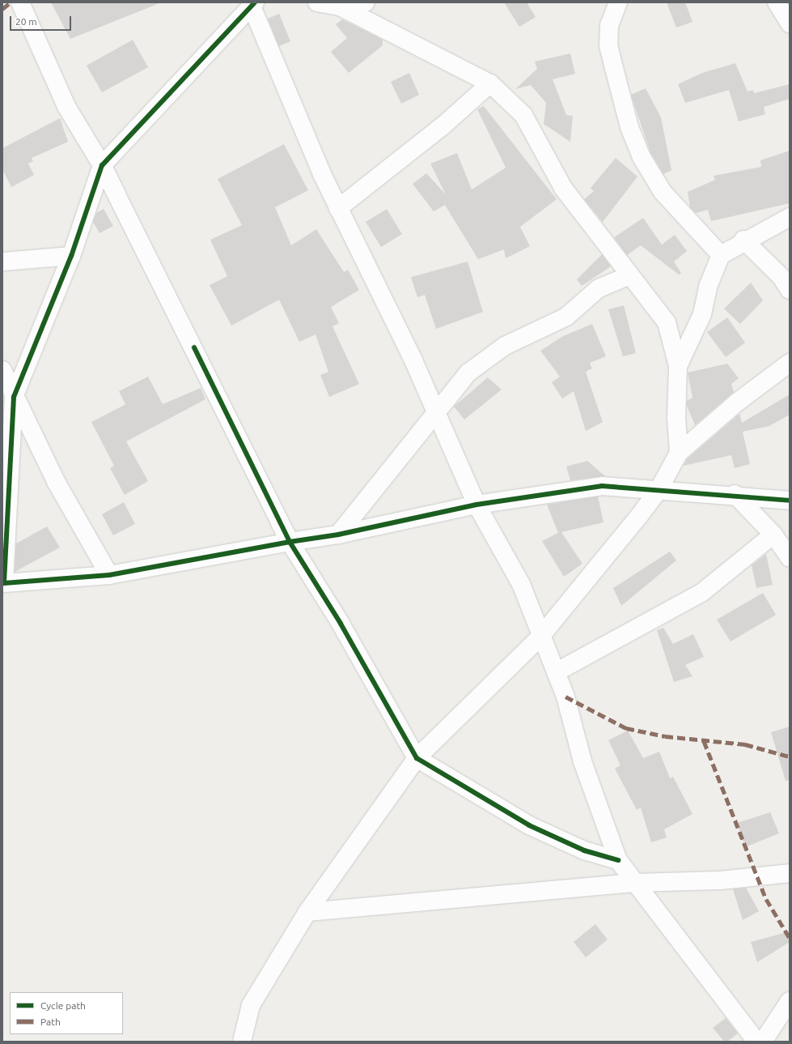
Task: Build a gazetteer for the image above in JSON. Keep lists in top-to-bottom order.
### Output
{
  "legend": ["Cycle path", "Path"],
  "scale_bar": "20 m"
}
